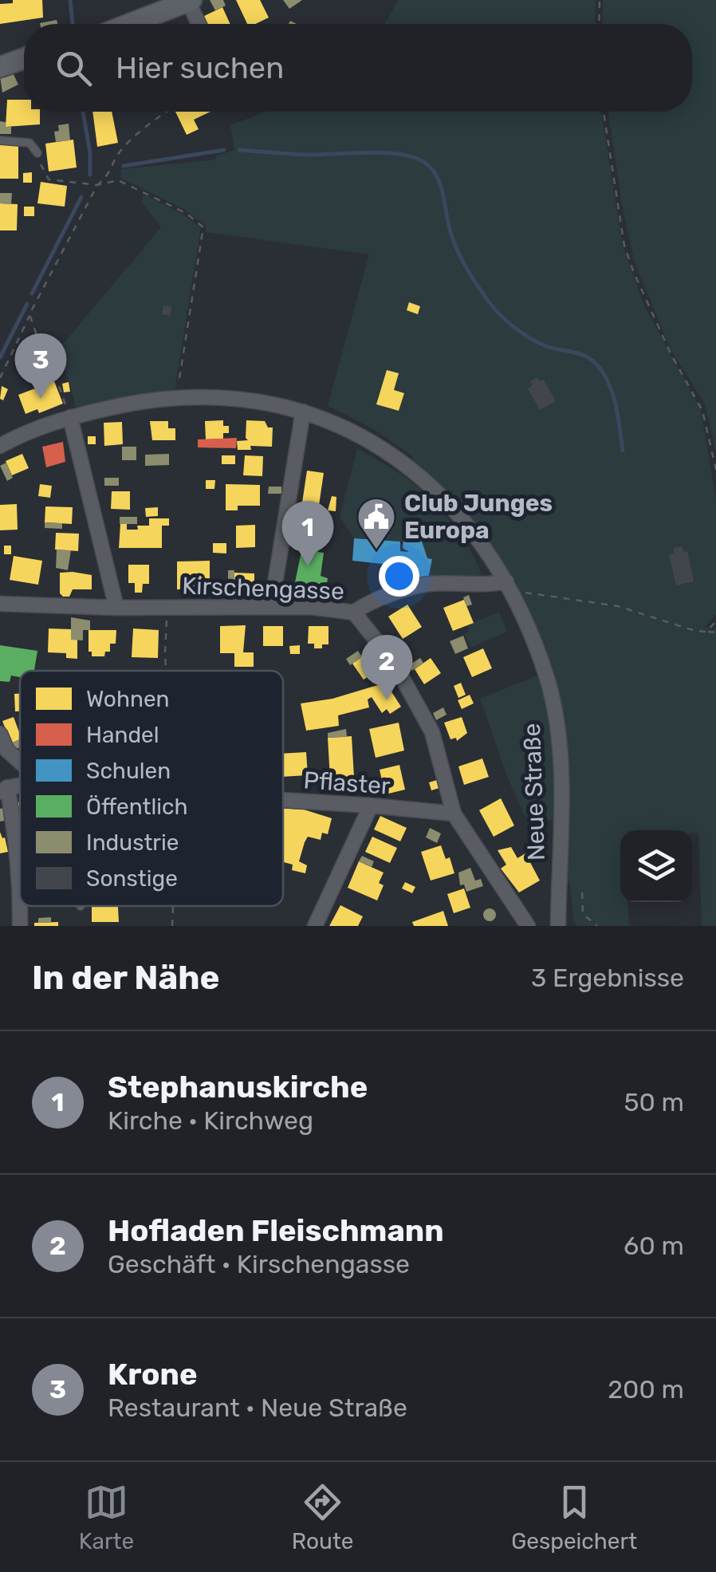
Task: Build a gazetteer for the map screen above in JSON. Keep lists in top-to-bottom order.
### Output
{
  "streets": {
    "street": ["Kirschengasse", "Pflaster", "Neue Straße"]
  },
  "crossings": [
    ["Kirschengasse", "Pflaster"]
  ],
  "places": {
    "public building": ["Club Junges Europa"]
  },
  "legend": [
    "Wohnen",
    "Handel",
    "Schulen",
    "Öffentlich",
    "Industrie",
    "Sonstige"
  ],
  "page": {
    "search": "Hier suchen",
    "pins": ["3", "1", "2"],
    "heading": ["In der Nähe", "3 Ergebnisse"],
    "list": [
      {
        "mark": "1",
        "name": "Stephanuskirche",
        "note": "Kirche · Kirchweg",
        "value": "50 m"
      },
      {
        "mark": "2",
        "name": "Hofladen Fleischmann",
        "note": "Geschäft · Kirschengasse",
        "value": "60 m"
      },
      {
        "mark": "3",
        "name": "Krone",
        "note": "Restaurant · Neue Straße",
        "value": "200 m"
      }
    ],
    "nav": ["Karte", "Route", "Gespeichert"]
  }
}
